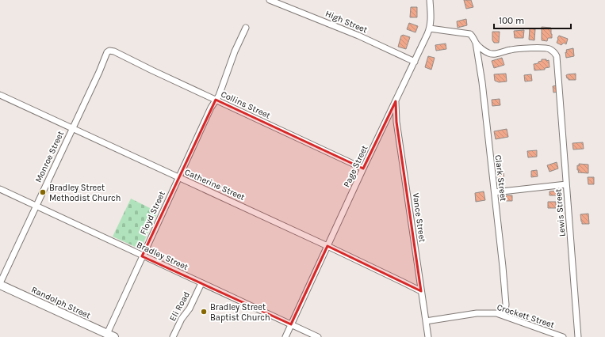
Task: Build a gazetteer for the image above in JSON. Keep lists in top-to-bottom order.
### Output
{
  "streets": {
    "street": [
      "High Street",
      "Collins Street",
      "Monroe Street",
      "Page Street",
      "Clark Street",
      "Catherine Street",
      "Floyd Street",
      "Lewis Street",
      "Vance Street",
      "Bradley Street",
      "Randolph Street",
      "Eli Road",
      "Crockett Street"
    ]
  },
  "crossings": [
    ["High Street", "Page Street"],
    ["Collins Street", "Monroe Street"],
    ["Collins Street", "Page Street"],
    ["Collins Street", "Floyd Street"],
    ["Monroe Street", "Catherine Street"],
    ["Monroe Street", "Bradley Street"],
    ["Monroe Street", "Randolph Street"],
    ["Page Street", "Catherine Street"],
    ["Page Street", "Lewis Street"],
    ["Page Street", "Vance Street"],
    ["Page Street", "Bradley Street"],
    ["Clark Street", "Lewis Street"],
    ["Clark Street", "Crockett Street"],
    ["Catherine Street", "Floyd Street"],
    ["Catherine Street", "Vance Street"],
    ["Floyd Street", "Bradley Street"],
    ["Floyd Street", "Randolph Street"],
    ["Vance Street", "Crockett Street"],
    ["Bradley Street", "Eli Road"]
  ],
  "places": ["Bradley Street Methodist Church", "Bradley Street Baptist Church"],
  "scale_bar": "100 m"
}
